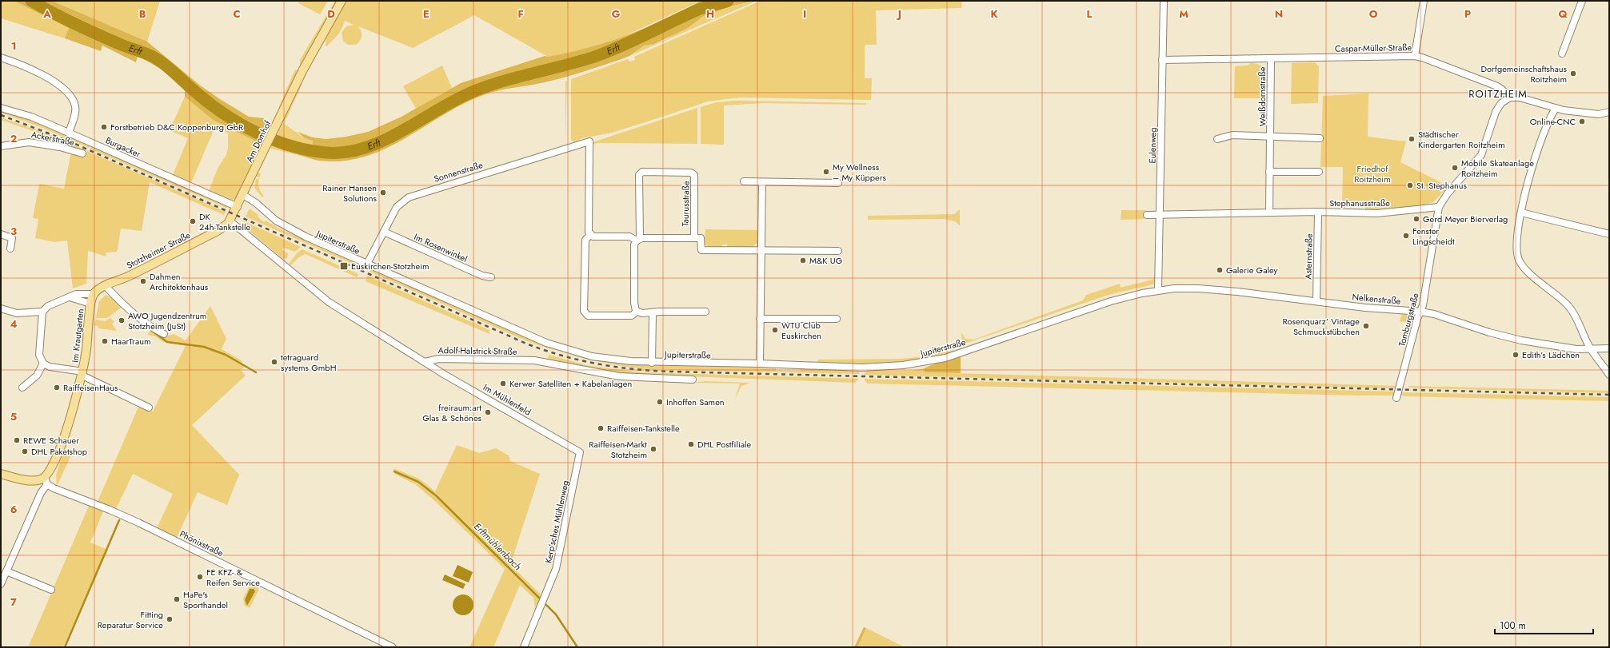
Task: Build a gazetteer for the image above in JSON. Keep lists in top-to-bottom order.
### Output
{
  "streets": {
    "main road": ["Am Domhof", "Stotzheimer Straße", "Im Krautgarten"],
    "street": [
      "Caspar-Müller-Straße",
      "Weißdornstraße",
      "Ackerstraße",
      "Eulenweg",
      "Burgacker",
      "Sonnenstraße",
      "Stephanusstraße",
      "Taurusstraße",
      "Jupiterstraße",
      "Im Rosenwinkel",
      "Asternstraße",
      "Nelkenstraße",
      "Tomburgstraße",
      "Adolf-Halstrick-Straße",
      "Im Mühlenfeld",
      "Kerp’sches Mühlenweg",
      "Phönixstraße"
    ]
  },
  "crossings": [
    ["Caspar-Müller-Straße", "Weißdornstraße"],
    ["Caspar-Müller-Straße", "Eulenweg"],
    ["Weißdornstraße", "Stephanusstraße"],
    ["Am Domhof", "Burgacker"],
    ["Am Domhof", "Jupiterstraße"],
    ["Am Domhof", "Stotzheimer Straße"],
    ["Eulenweg", "Stephanusstraße"],
    ["Eulenweg", "Jupiterstraße"],
    ["Eulenweg", "Nelkenstraße"],
    ["Sonnenstraße", "Taurusstraße"],
    ["Sonnenstraße", "Jupiterstraße"],
    ["Sonnenstraße", "Im Rosenwinkel"],
    ["Stephanusstraße", "Asternstraße"],
    ["Stephanusstraße", "Tomburgstraße"],
    ["Jupiterstraße", "Nelkenstraße"],
    ["Stotzheimer Straße", "Im Krautgarten"],
    ["Asternstraße", "Nelkenstraße"],
    ["Nelkenstraße", "Tomburgstraße"],
    ["Im Krautgarten", "Phönixstraße"],
    ["Adolf-Halstrick-Straße", "Im Mühlenfeld"],
    ["Im Mühlenfeld", "Kerp’sches Mühlenweg"]
  ],
  "districts": ["ROITZHEIM"],
  "water": ["Erft", "Erftmühlenbach"],
  "parks": ["Friedhof Roitzheim"],
  "places": {
    "other": [
      "Dorfgemeinschaftshaus Roitzheim",
      "Online-CNC",
      "Forstbetrieb D&C Koppenburg GbR",
      "Städtischer Kindergarten Roitzheim",
      "Mobile Skateanlage Roitzheim",
      "My Wellness – My Küppers",
      "St. Stephanus",
      "Rainer Hansen Solutions",
      "Gerd Meyer Bierverlag",
      "DK 24h-Tankstelle",
      "Fenster Lingscheidt",
      "M&K UG",
      "Galerie Galey",
      "Dahmen Architektenhaus",
      "AWO Jugendzentrum Stotzheim (JuSt)",
      "Rosenquarz’ Vintage Schmuckstübchen",
      "WTU Club Euskirchen",
      "HaarTraum",
      "Edith’s Lädchen",
      "tetraguard systems GmbH",
      "Kerwer Satelliten + Kabelanlagen",
      "RaiffeisenHaus",
      "Inhoffen Samen",
      "freiraum:art Glas & Schönes",
      "Raiffeisen-Tankstelle",
      "REWE Schauer",
      "DHL Postfiliale",
      "Raiffeisen-Markt Stotzheim",
      "DHL Paketshop",
      "FE KFZ- & Reifen Service",
      "HaPe's Sporthandel",
      "Fitting Reparatur Service"
    ],
    "transit": ["Euskirchen-Stotzheim"]
  },
  "scale_bar": "100 m",
  "grid": {
    "columns": [
      "A",
      "B",
      "C",
      "D",
      "E",
      "F",
      "G",
      "H",
      "I",
      "J",
      "K",
      "L",
      "M",
      "N",
      "O",
      "P",
      "Q"
    ],
    "rows": [
      "1",
      "2",
      "3",
      "4",
      "5",
      "6",
      "7"
    ]
  }
}
